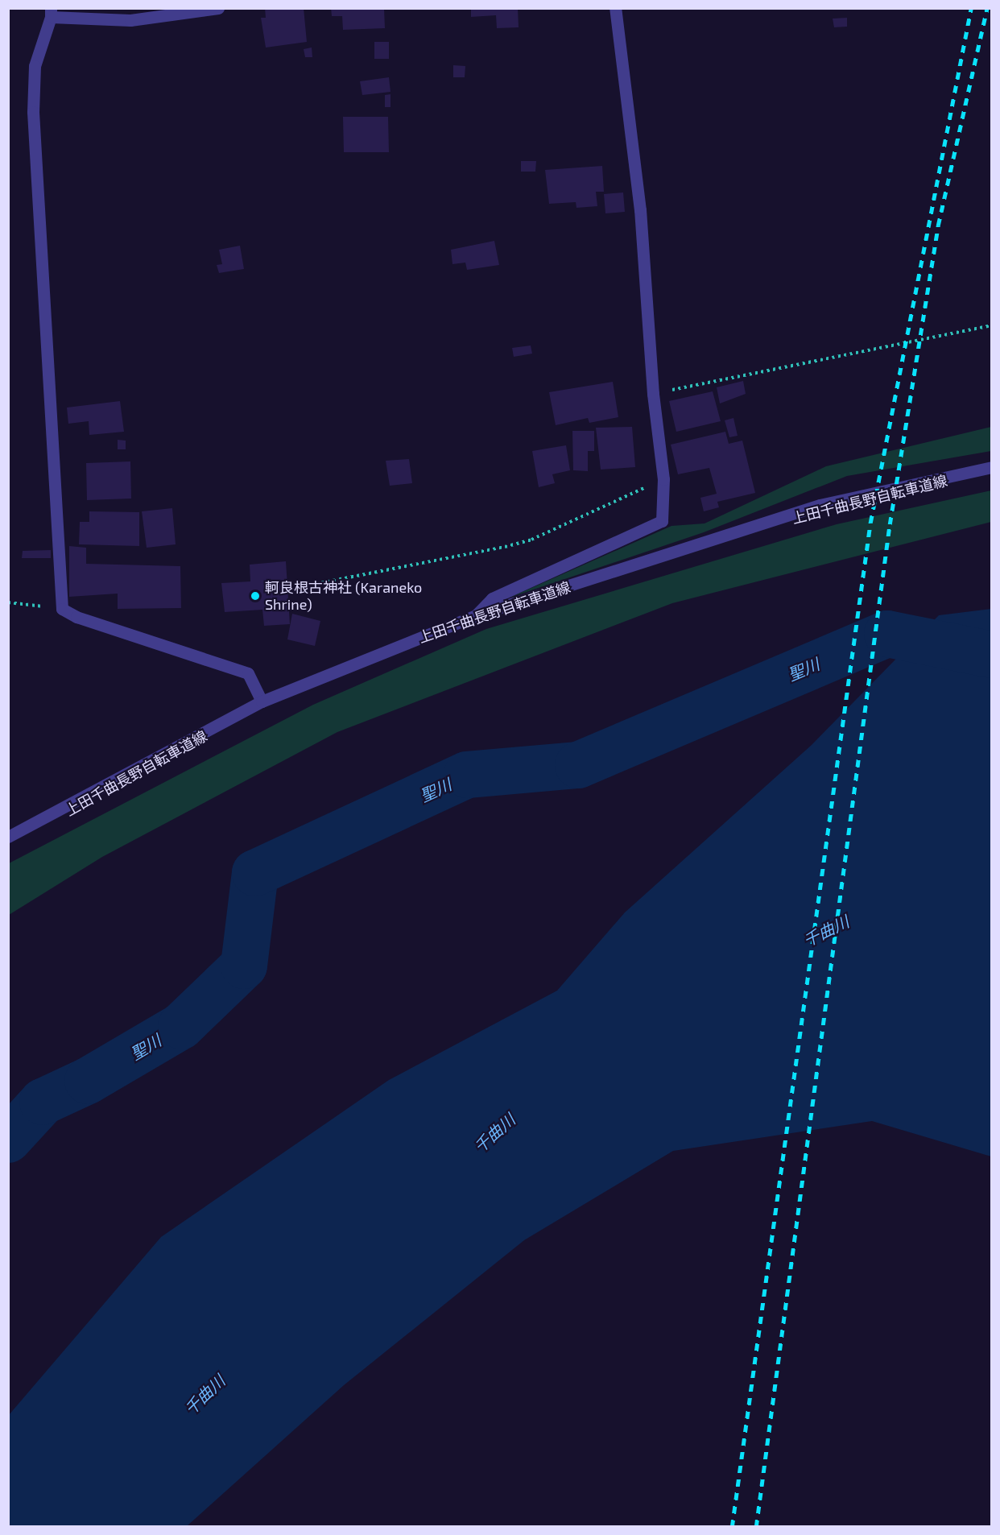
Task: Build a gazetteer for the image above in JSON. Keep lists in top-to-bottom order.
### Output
{
  "water": ["聖川", "千曲川"],
  "places": ["軻良根古神社 (Karaneko Shrine)"]
}
